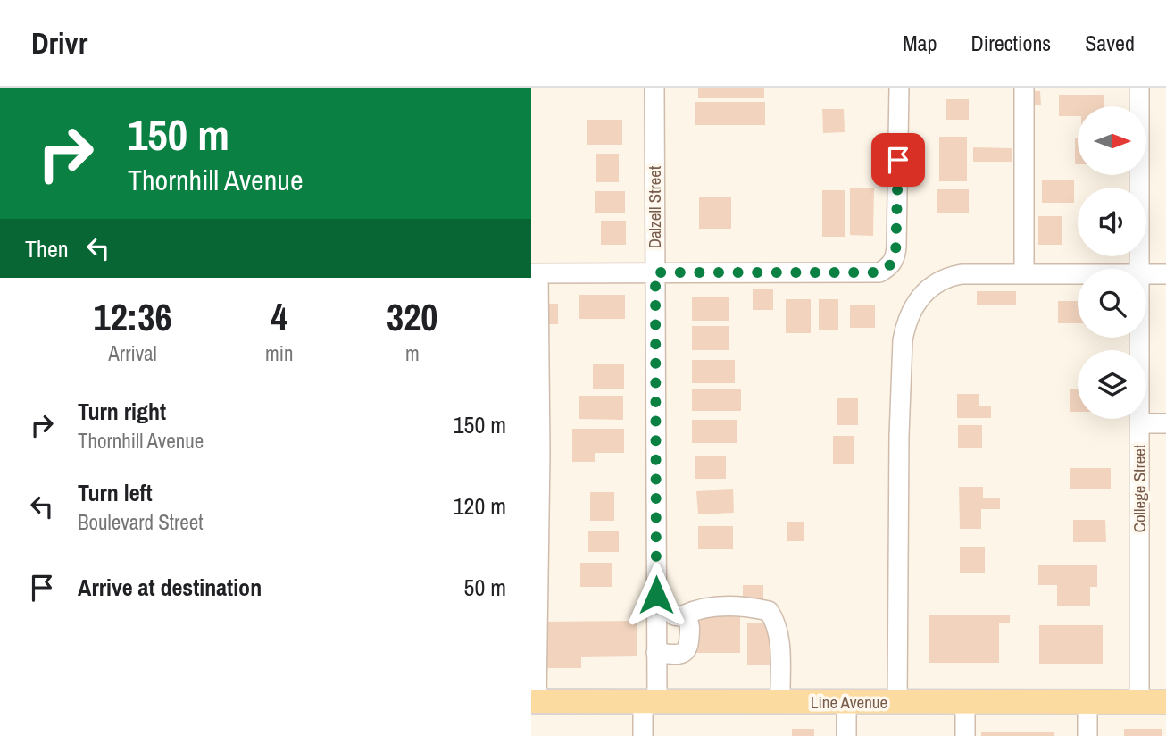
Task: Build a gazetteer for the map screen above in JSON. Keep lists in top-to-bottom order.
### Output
{
  "streets": {
    "main road": ["Line Avenue"],
    "street": ["Dalzell Street", "College Street"]
  },
  "crossings": [
    ["Dalzell Street", "Line Avenue"],
    ["College Street", "Line Avenue"]
  ],
  "north": "right",
  "page": {
    "header": "Drivr",
    "nav": ["Map", "Directions", "Saved"],
    "turn": ["150 m", "Thornhill Avenue"],
    "then": "Then",
    "eta": [
      "12:36",
      "Arrival",
      "4",
      "min",
      "320",
      "m"
    ],
    "list": [
      {
        "name": "Turn right",
        "note": "Thornhill Avenue",
        "value": "150 m"
      },
      {
        "name": "Turn left",
        "note": "Boulevard Street",
        "value": "120 m"
      },
      {
        "name": "Arrive at destination",
        "value": "50 m"
      }
    ]
  }
}
